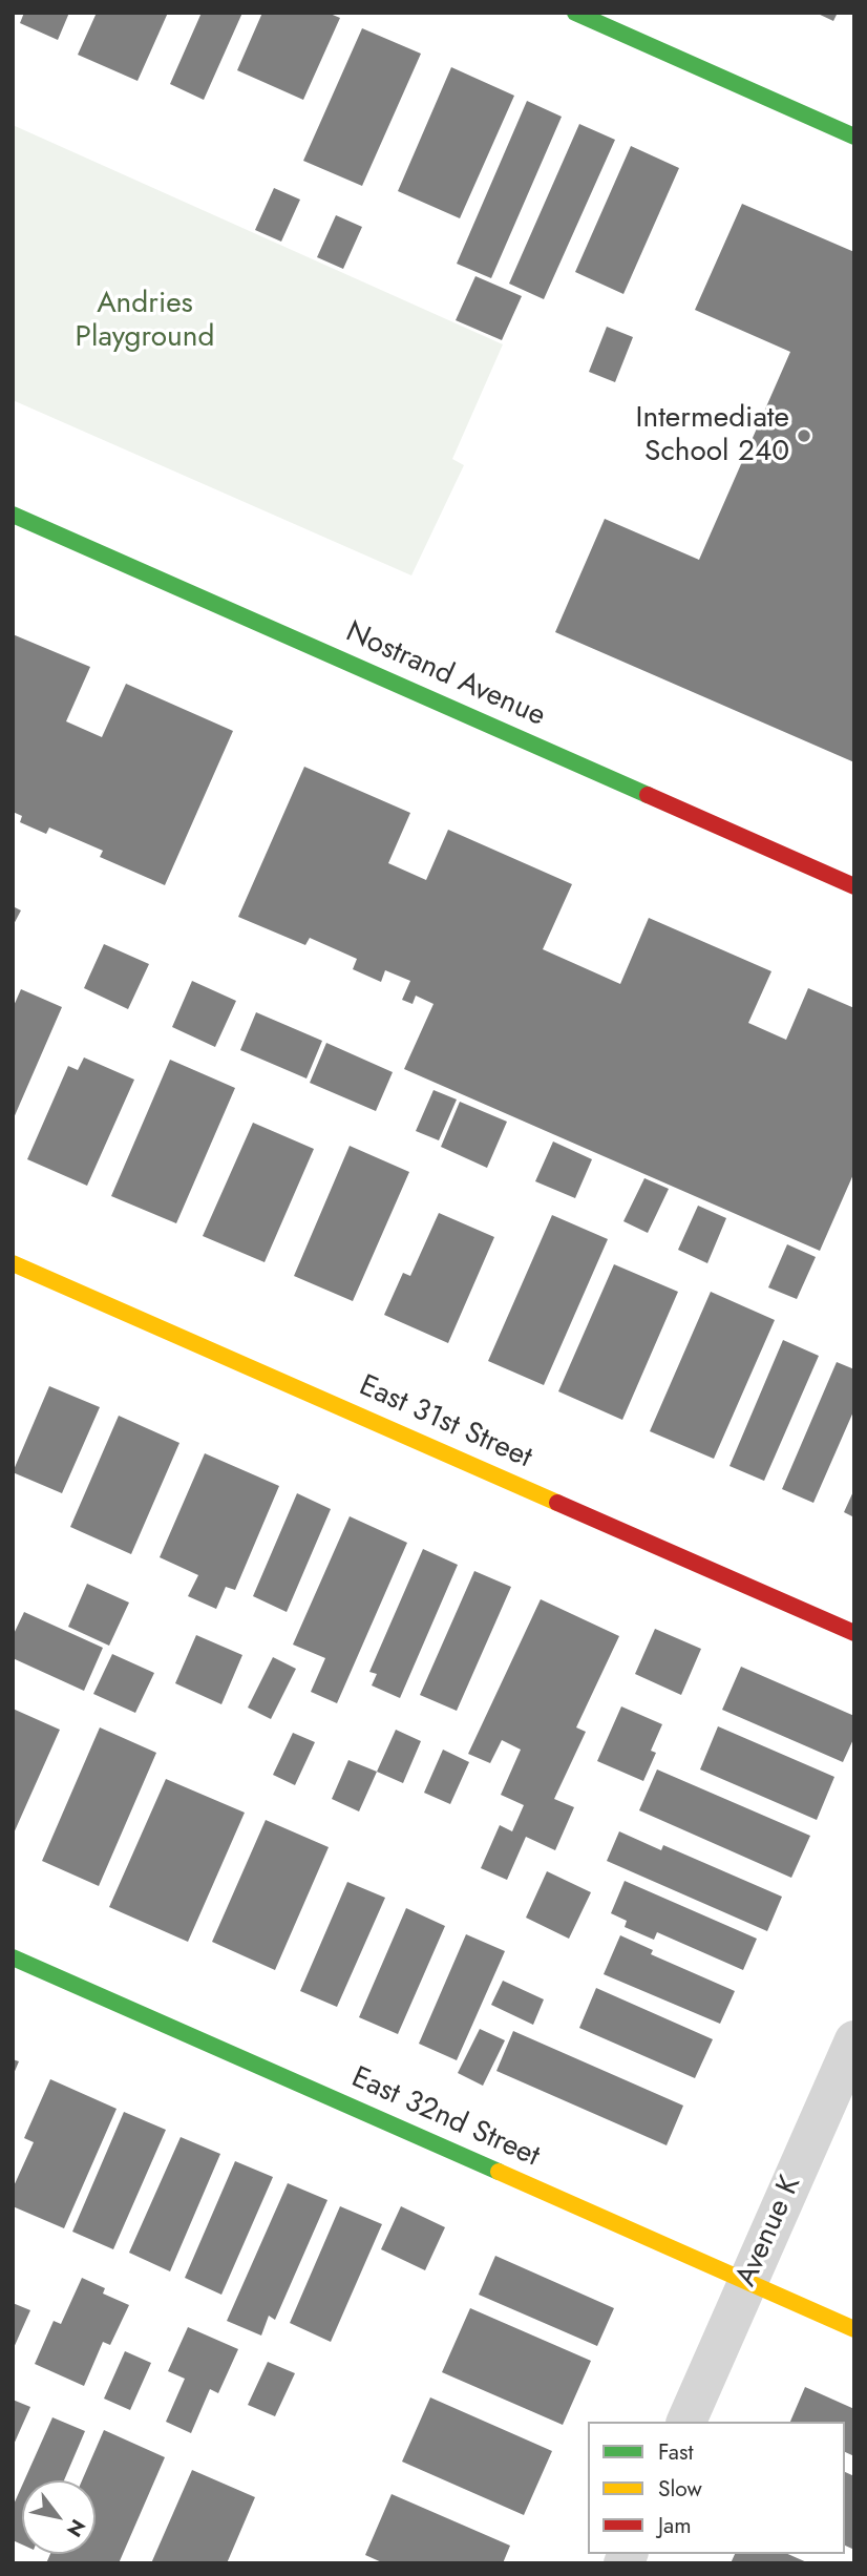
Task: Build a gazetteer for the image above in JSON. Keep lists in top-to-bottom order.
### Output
{
  "streets": {
    "street": [
      "Nostrand Avenue",
      "East 31st Street",
      "East 32nd Street",
      "Avenue K"
    ]
  },
  "crossings": [
    ["East 32nd Street", "Avenue K"]
  ],
  "parks": ["Andries Playground"],
  "places": ["Intermediate School 240"],
  "legend": ["Fast", "Slow", "Jam"],
  "north": "bottom right"
}
